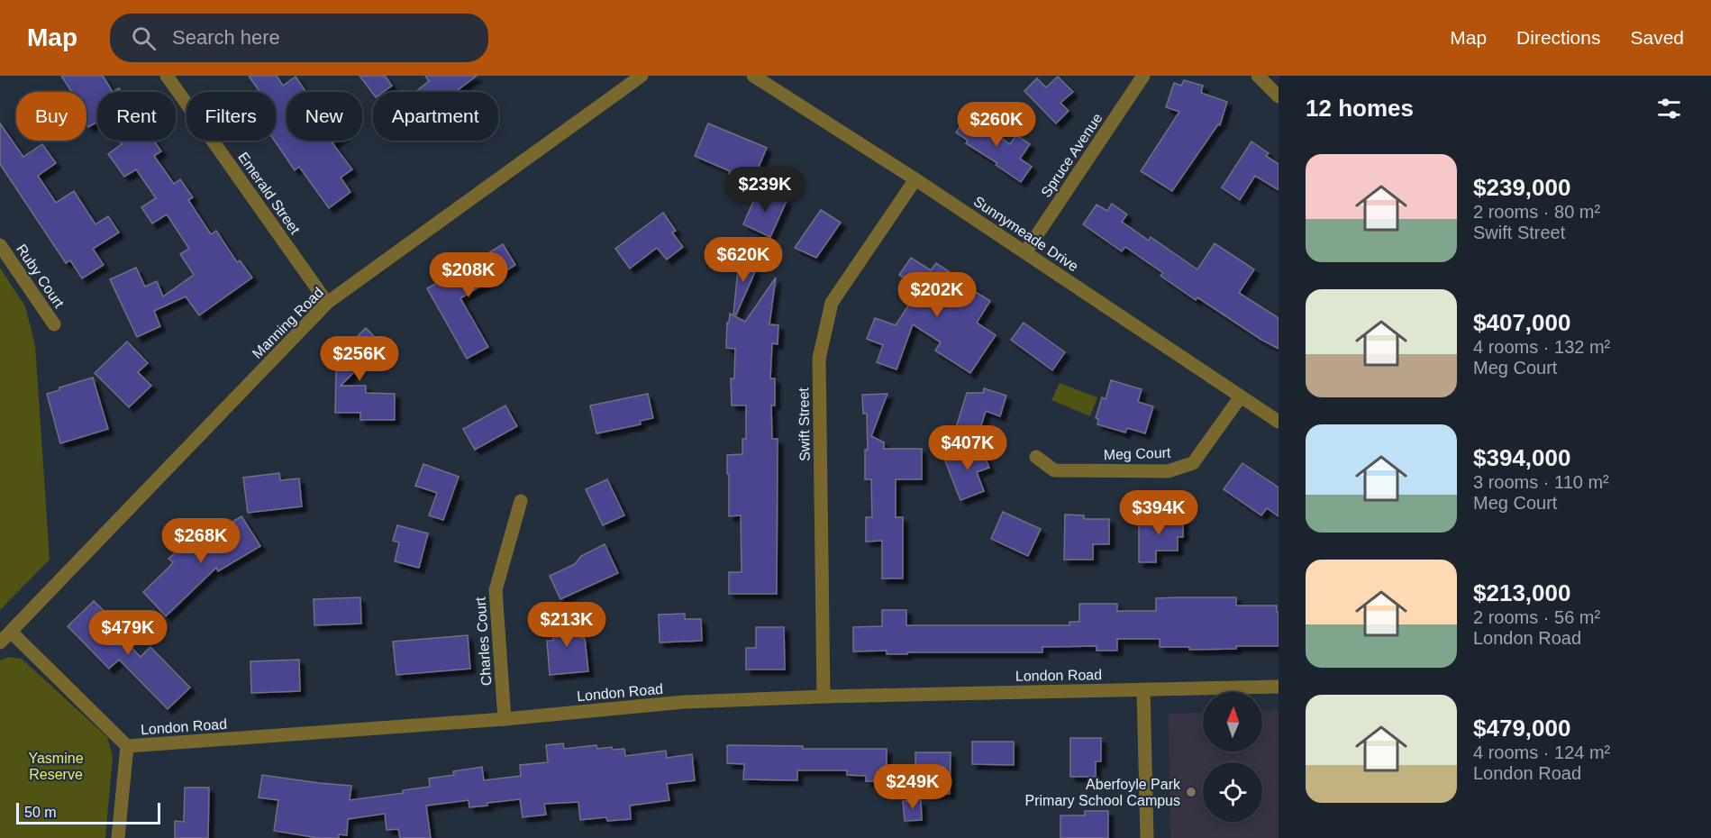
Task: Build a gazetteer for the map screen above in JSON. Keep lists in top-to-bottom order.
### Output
{
  "streets": {
    "street": [
      "Spruce Avenue",
      "Emerald Street",
      "Sunnymeade Drive",
      "Ruby Court",
      "Manning Road",
      "Swift Street",
      "Meg Court",
      "Charles Court",
      "London Road"
    ]
  },
  "crossings": [
    ["Spruce Avenue", "Sunnymeade Drive"],
    ["Emerald Street", "Manning Road"],
    ["Sunnymeade Drive", "Swift Street"],
    ["Sunnymeade Drive", "Meg Court"],
    ["Manning Road", "London Road"],
    ["Swift Street", "London Road"],
    ["Charles Court", "London Road"]
  ],
  "parks": ["Yasmine Reserve"],
  "places": ["Aberfoyle Park Primary School Campus"],
  "scale_bar": "50 m",
  "north": "top",
  "page": {
    "header": "Map",
    "search": "Search here",
    "nav": ["Map", "Directions", "Saved"],
    "heading": "12 homes",
    "chip": [
      "Buy",
      "Rent",
      "Filters",
      "New",
      "Apartment"
    ],
    "price": [
      "$260K",
      "$239K",
      "$620K",
      "$208K",
      "$202K",
      "$256K",
      "$407K",
      "$394K",
      "$268K",
      "$213K",
      "$479K",
      "$249K"
    ],
    "list": [
      {
        "name": "$239,000",
        "note": "2 rooms · 80 m² · Swift Street"
      },
      {
        "name": "$407,000",
        "note": "4 rooms · 132 m² · Meg Court"
      },
      {
        "name": "$394,000",
        "note": "3 rooms · 110 m² · Meg Court"
      },
      {
        "name": "$213,000",
        "note": "2 rooms · 56 m² · London Road"
      },
      {
        "name": "$479,000",
        "note": "4 rooms · 124 m² · London Road"
      }
    ],
    "scale": "50 m"
  }
}
